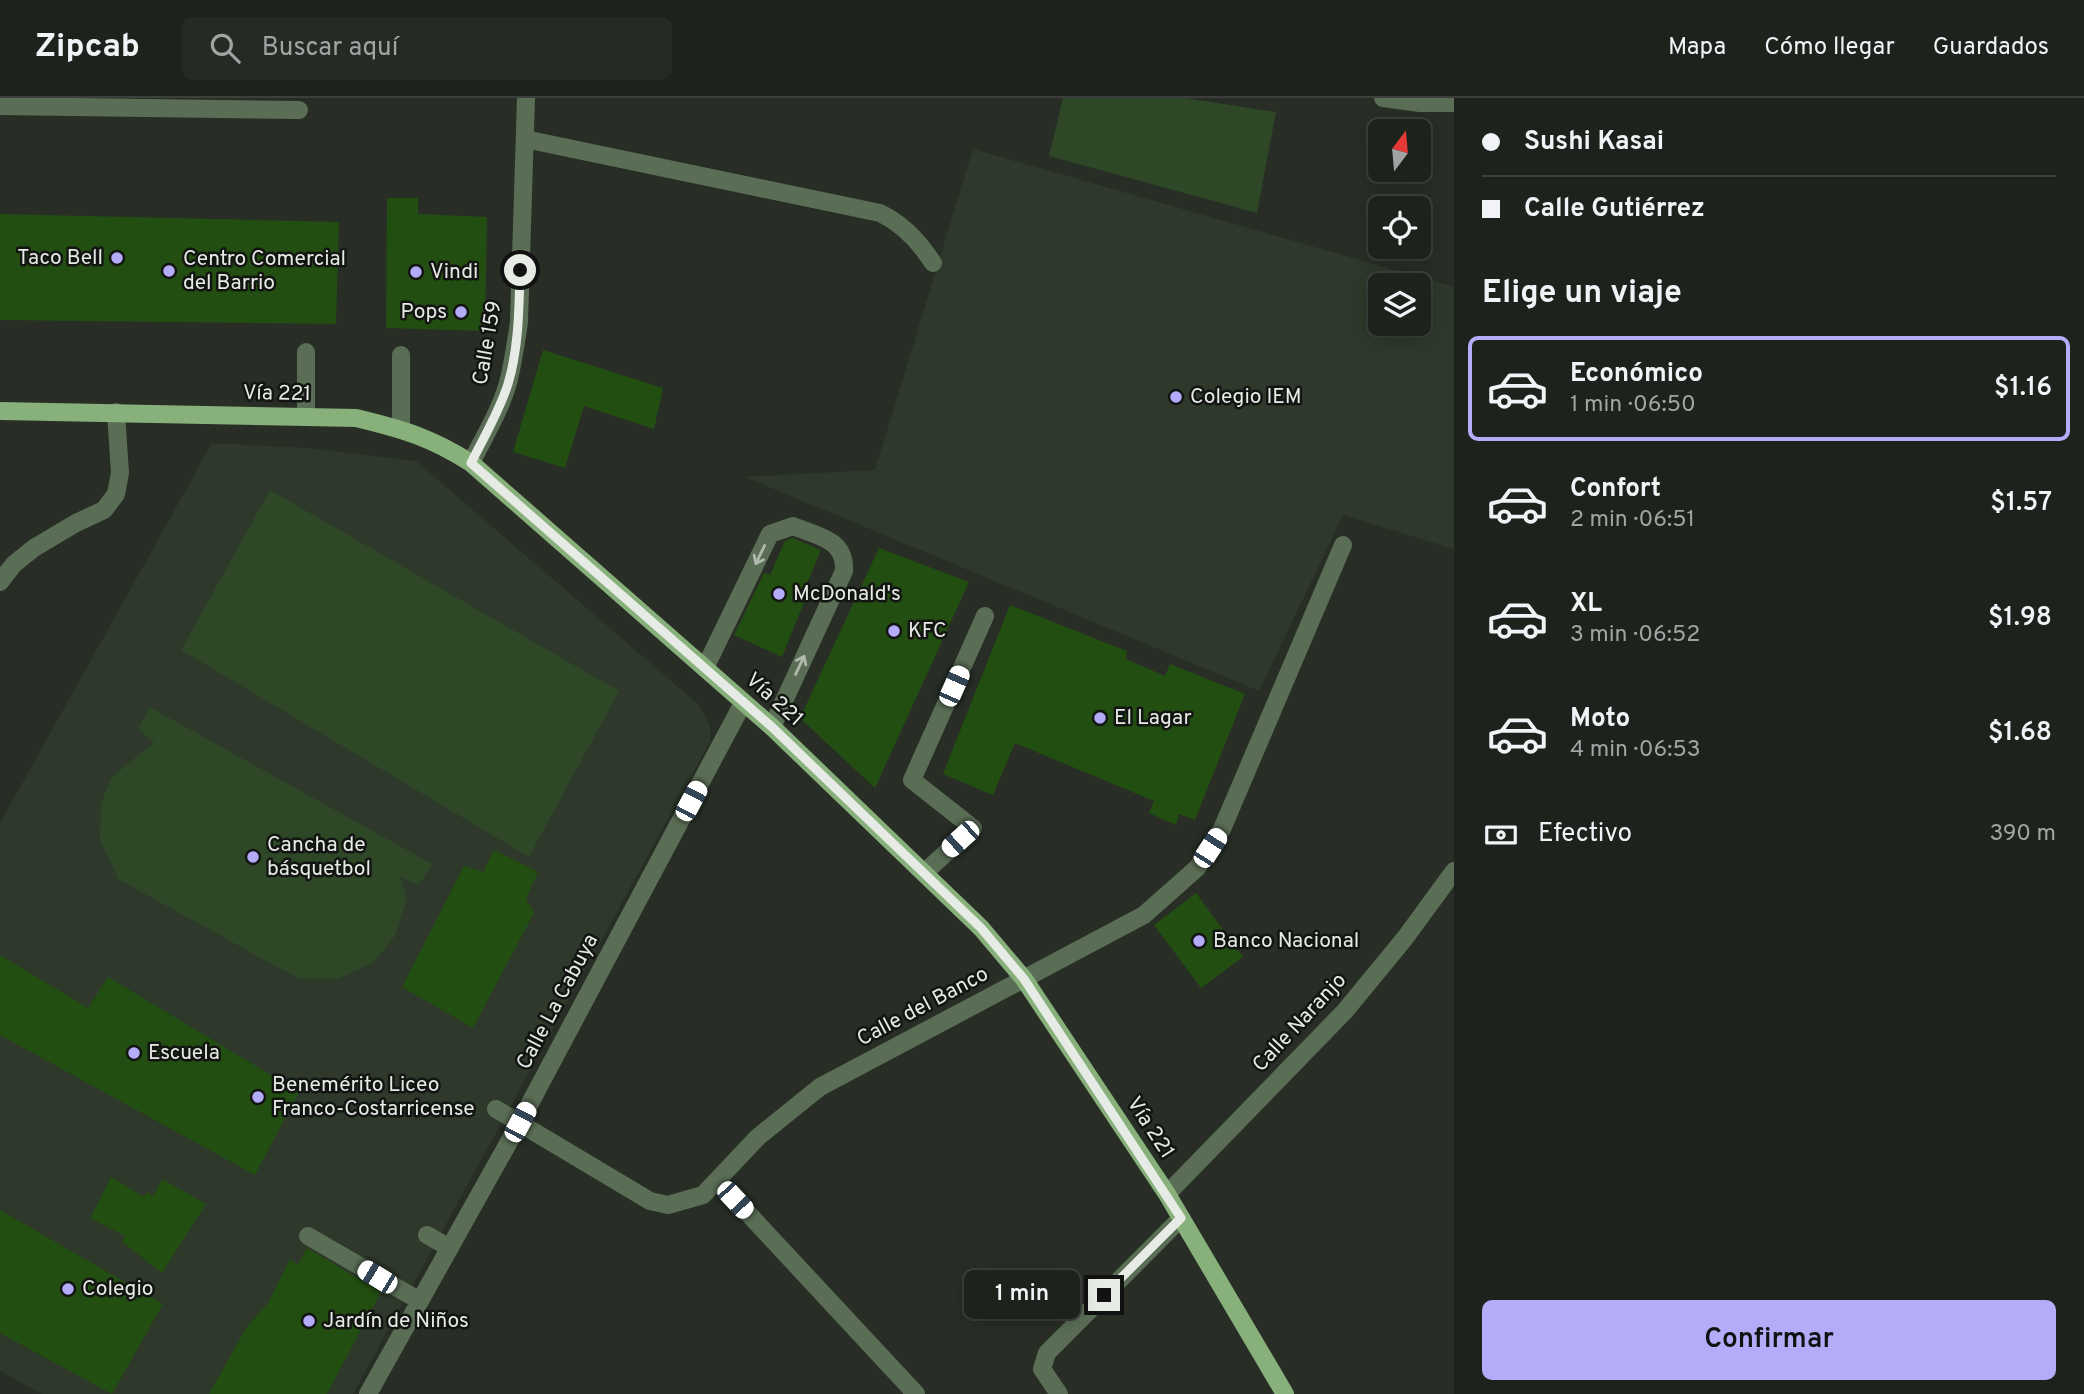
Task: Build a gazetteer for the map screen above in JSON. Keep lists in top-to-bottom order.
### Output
{
  "streets": {
    "main road": ["Vía 221"],
    "street": [
      "Calle 159",
      "Calle La Cabuya",
      "Calle del Banco",
      "Calle Naranjo"
    ]
  },
  "crossings": [
    ["Calle 159", "Vía 221"],
    ["Vía 221", "Calle La Cabuya"],
    ["Vía 221", "Calle del Banco"],
    ["Vía 221", "Calle Naranjo"],
    ["Calle La Cabuya", "Calle del Banco"]
  ],
  "places": [
    "Taco Bell",
    "Centro Comercial del Barrio",
    "Vindi",
    "Pops",
    "Colegio IEM",
    "McDonald's",
    "KFC",
    "El Lagar",
    "Cancha de básquetbol",
    "Banco Nacional",
    "Escuela",
    "Benemérito Liceo Franco-Costarricense",
    "Colegio",
    "Jardín de Niños"
  ],
  "north": "top",
  "page": {
    "header": "Zipcab",
    "search": "Buscar aquí",
    "nav": ["Mapa", "Cómo llegar", "Guardados"],
    "banner": ["Sushi Kasai", "Calle Gutiérrez"],
    "heading": "Elige un viaje",
    "list": [
      {
        "name": "Económico",
        "note": "1 min · 06:50",
        "value": "$1.16"
      },
      {
        "name": "Confort",
        "note": "2 min · 06:51",
        "value": "$1.57"
      },
      {
        "name": "XL",
        "note": "3 min · 06:52",
        "value": "$1.98"
      },
      {
        "name": "Moto",
        "note": "4 min · 06:53",
        "value": "$1.68"
      }
    ],
    "pay": ["Efectivo", "390 m"],
    "bubble": "1 min",
    "buttons": "Confirmar"
  }
}
